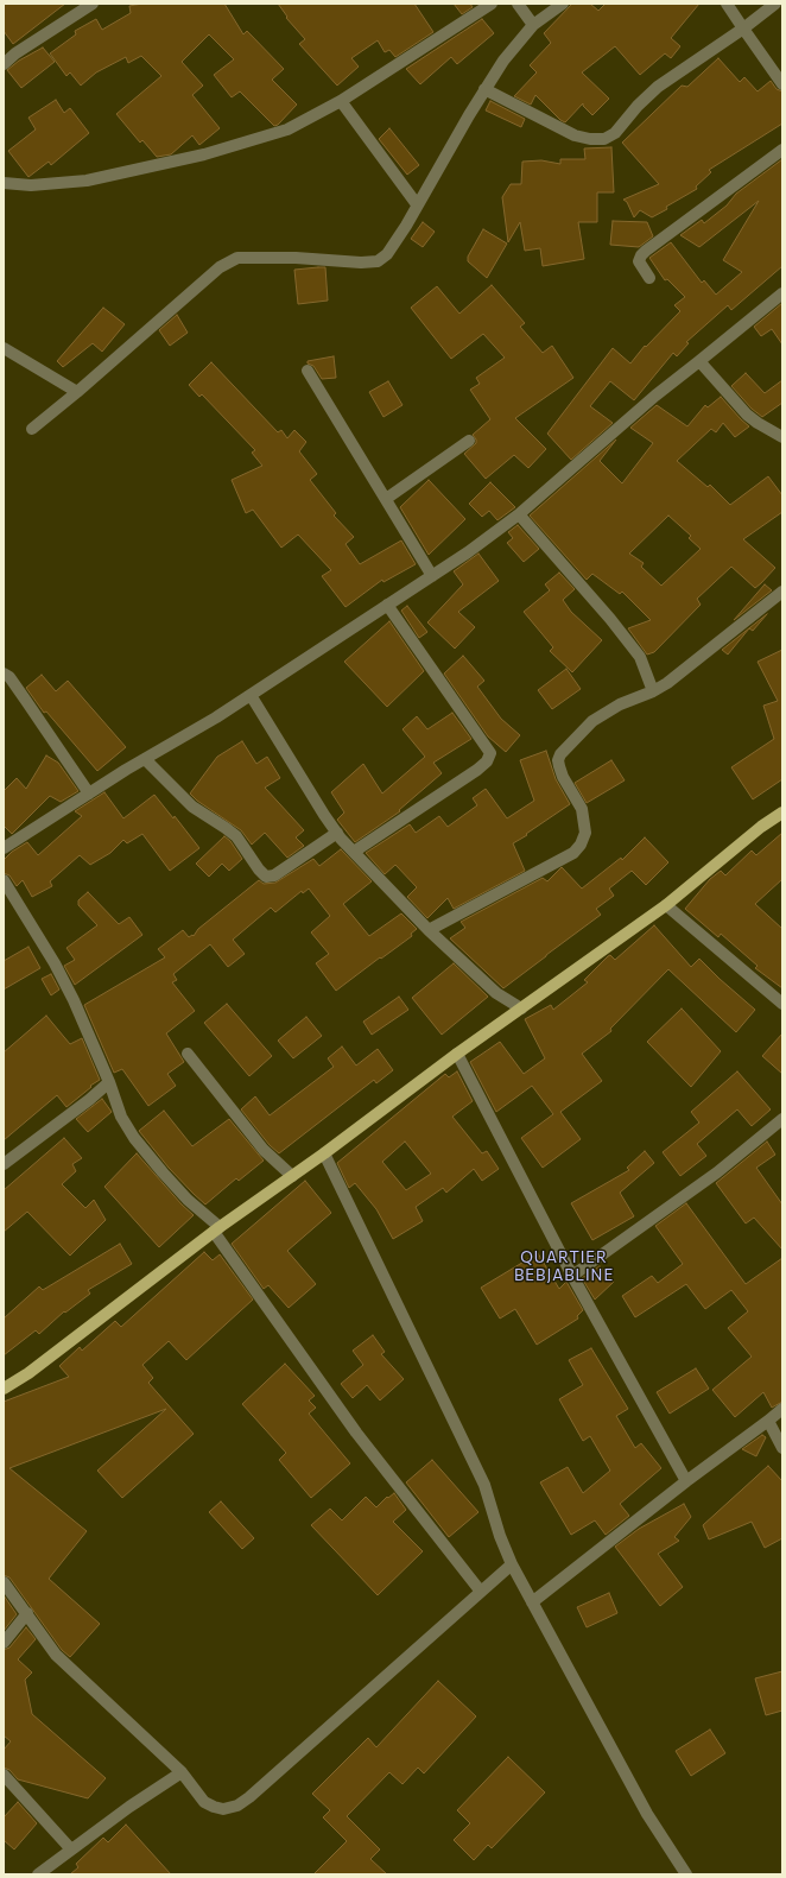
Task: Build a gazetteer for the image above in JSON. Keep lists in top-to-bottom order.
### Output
{
  "districts": ["QUARTIER BEBJABLINE"]
}
